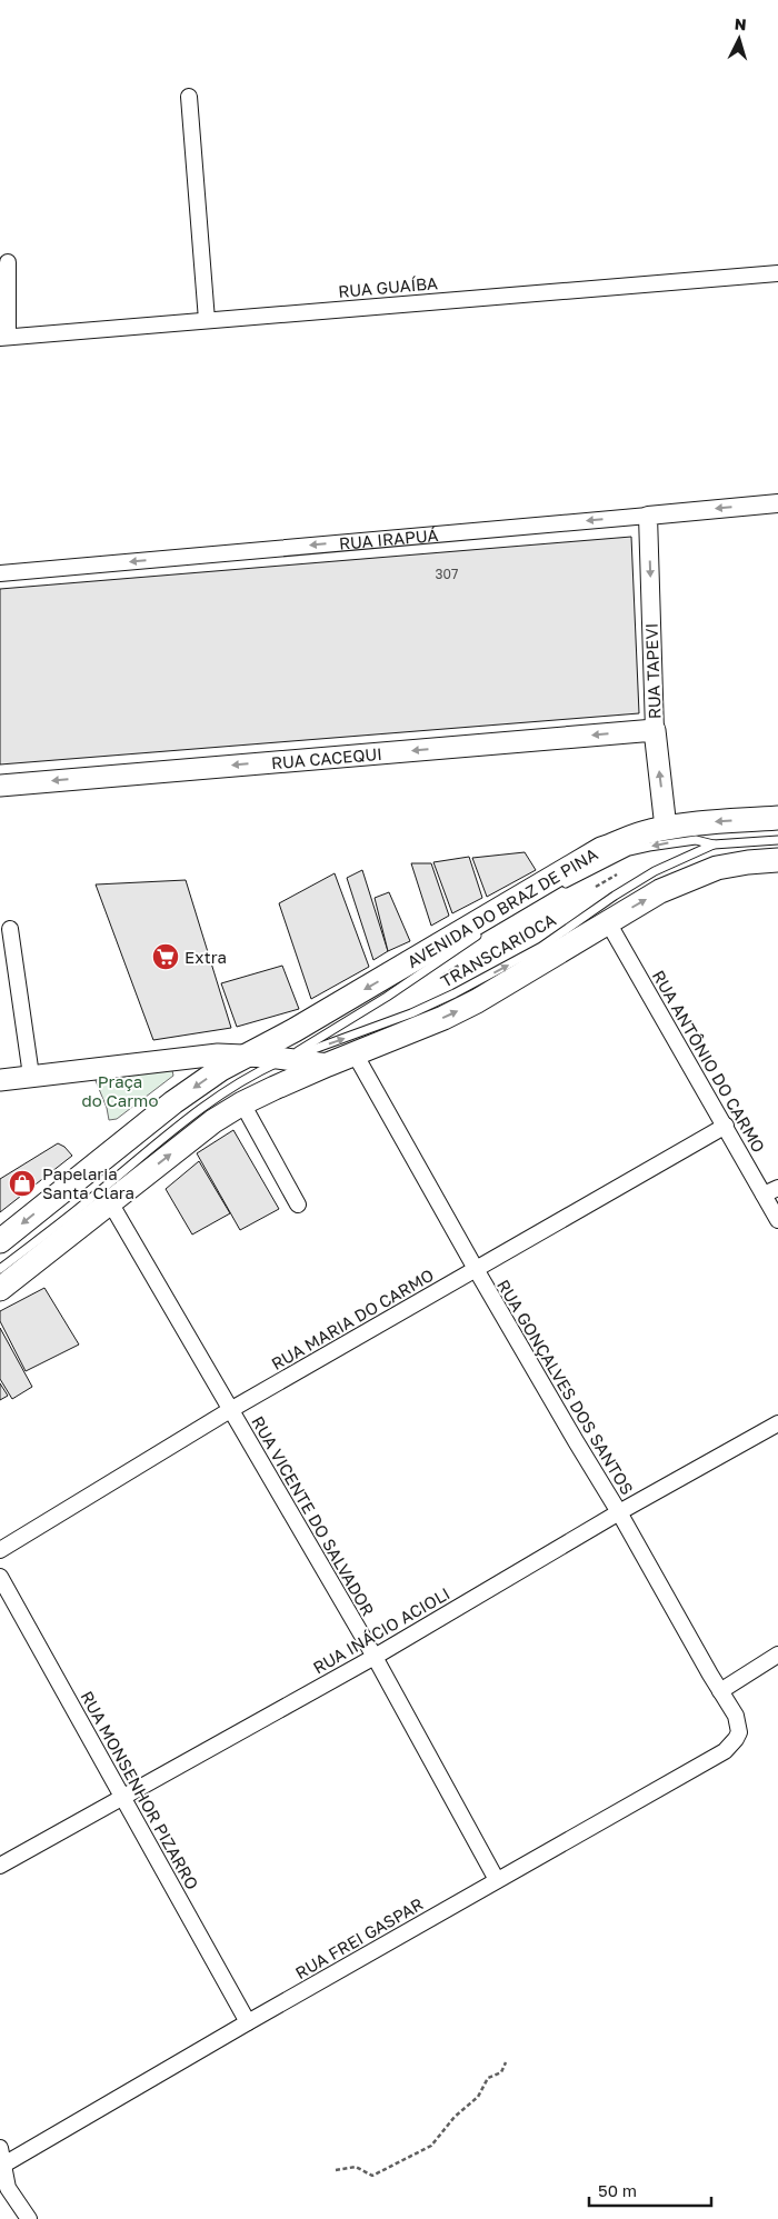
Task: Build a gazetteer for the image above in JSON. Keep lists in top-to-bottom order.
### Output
{
  "streets": {
    "main road": ["RUA TAPEVI", "RUA CACEQUI", "AVENIDA DO BRAZ DE PINA"],
    "street": [
      "RUA GUAÍBA",
      "RUA IRAPUÁ",
      "RUA ANTÔNIO DO CARMO",
      "RUA MARIA DO CARMO",
      "RUA GONÇALVES DOS SANTOS",
      "RUA VICENTE DO SALVADOR",
      "RUA INÁCIO ACIOLI",
      "RUA MONSENHOR PIZARRO",
      "RUA FREI GASPAR"
    ],
    "lane": ["TRANSCARIOCA"]
  },
  "crossings": [
    ["RUA IRAPUÁ", "RUA TAPEVI"],
    ["RUA TAPEVI", "RUA CACEQUI"],
    ["RUA TAPEVI", "AVENIDA DO BRAZ DE PINA"],
    ["AVENIDA DO BRAZ DE PINA", "TRANSCARIOCA"],
    ["RUA ANTÔNIO DO CARMO", "RUA MARIA DO CARMO"],
    ["RUA MARIA DO CARMO", "RUA GONÇALVES DOS SANTOS"],
    ["RUA MARIA DO CARMO", "RUA VICENTE DO SALVADOR"],
    ["RUA GONÇALVES DOS SANTOS", "RUA INÁCIO ACIOLI"],
    ["RUA GONÇALVES DOS SANTOS", "RUA FREI GASPAR"],
    ["RUA VICENTE DO SALVADOR", "RUA INÁCIO ACIOLI"],
    ["RUA VICENTE DO SALVADOR", "RUA FREI GASPAR"],
    ["RUA INÁCIO ACIOLI", "RUA MONSENHOR PIZARRO"],
    ["RUA MONSENHOR PIZARRO", "RUA FREI GASPAR"]
  ],
  "one_way": ["RUA IRAPUÁ", "RUA CACEQUI"],
  "parks": ["Praça do Carmo"],
  "places": {
    "supermarket": ["Extra"],
    "shop": ["Papelaria Santa Clara"]
  },
  "house_numbers": ["307"],
  "scale_bar": "50 m",
  "north": "top"
}
